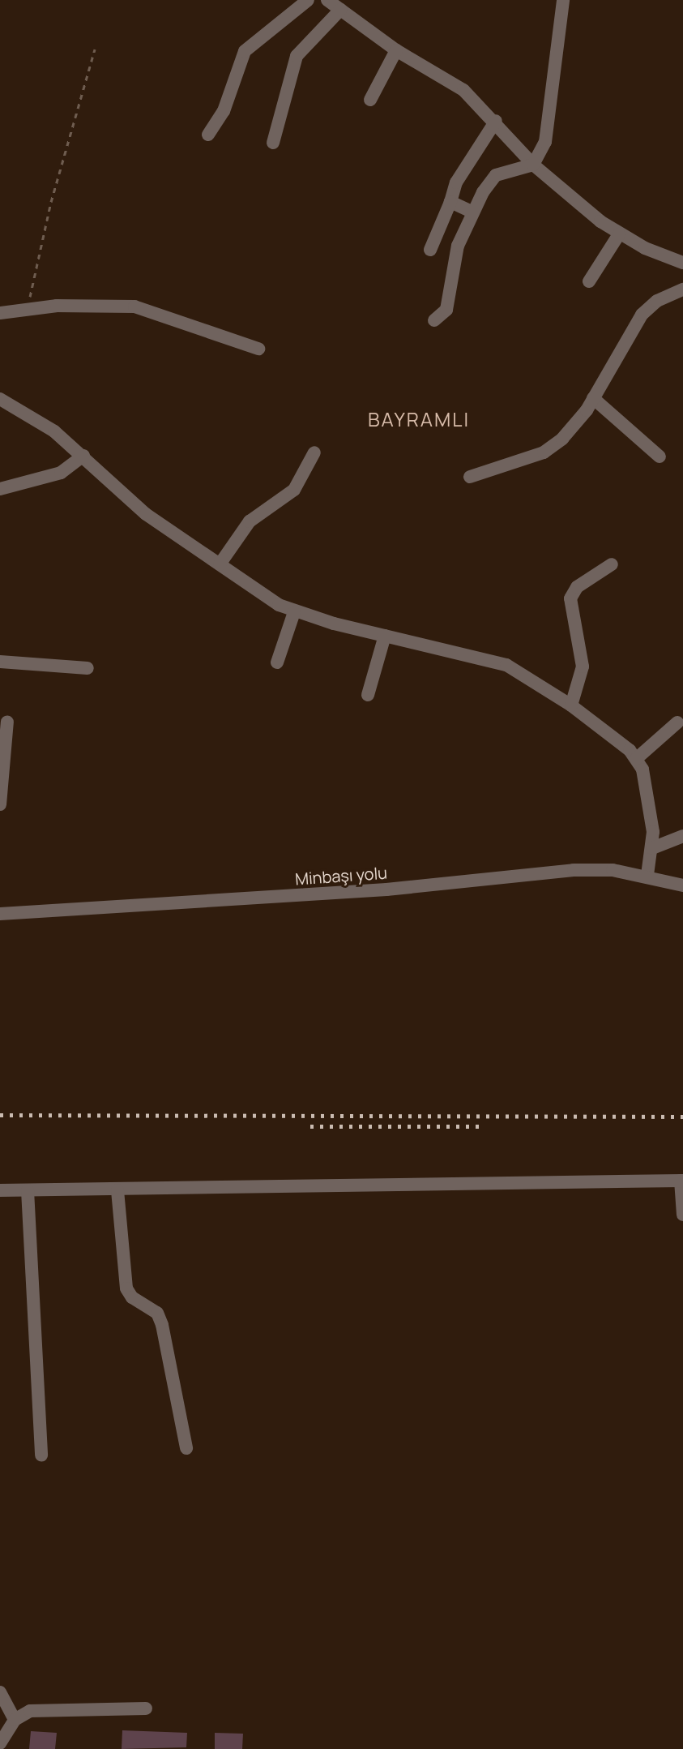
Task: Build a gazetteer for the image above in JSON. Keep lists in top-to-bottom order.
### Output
{
  "streets": {
    "street": ["Minbaşı yolu"]
  },
  "districts": ["BAYRAMLI"]
}
